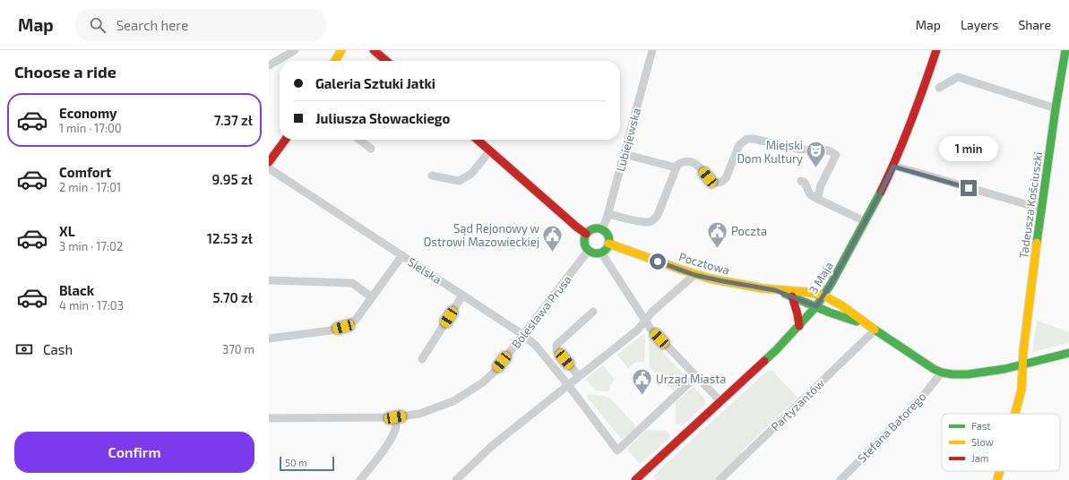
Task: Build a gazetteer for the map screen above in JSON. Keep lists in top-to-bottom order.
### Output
{
  "streets": {
    "street": [
      "Lubiejewska",
      "Tadeusza Kościuszki",
      "Pocztowa",
      "Sielska",
      "3 Maja",
      "Bolesława Prusa",
      "Partyzantów",
      "Stefana Batorego"
    ]
  },
  "crossings": [
    ["Lubiejewska", "Pocztowa"],
    ["Lubiejewska", "Bolesława Prusa"],
    ["Pocztowa", "3 Maja"],
    ["Pocztowa", "Bolesława Prusa"],
    ["Sielska", "Bolesława Prusa"]
  ],
  "places": {
    "theatre": ["Miejski Dom Kultury"],
    "public building": ["Poczta", "Sąd Rejonowy w Ostrowi Mazowieckiej", "Urząd Miasta"]
  },
  "legend": ["Fast", "Slow", "Jam"],
  "scale_bar": "50 m",
  "page": {
    "header": "Map",
    "search": "Search here",
    "nav": ["Map", "Layers", "Share"],
    "heading": "Choose a ride",
    "banner": ["Galeria Sztuki Jatki", "Juliusza Słowackiego"],
    "list": [
      {
        "name": "Economy",
        "note": "1 min · 17:00",
        "value": "7.37 zł"
      },
      {
        "name": "Comfort",
        "note": "2 min · 17:01",
        "value": "9.95 zł"
      },
      {
        "name": "XL",
        "note": "3 min · 17:02",
        "value": "12.53 zł"
      },
      {
        "name": "Black",
        "note": "4 min · 17:03",
        "value": "5.70 zł"
      }
    ],
    "bubble": "1 min",
    "pay": ["Cash", "370 m"],
    "buttons": "Confirm",
    "scale": "50 m"
  }
}
